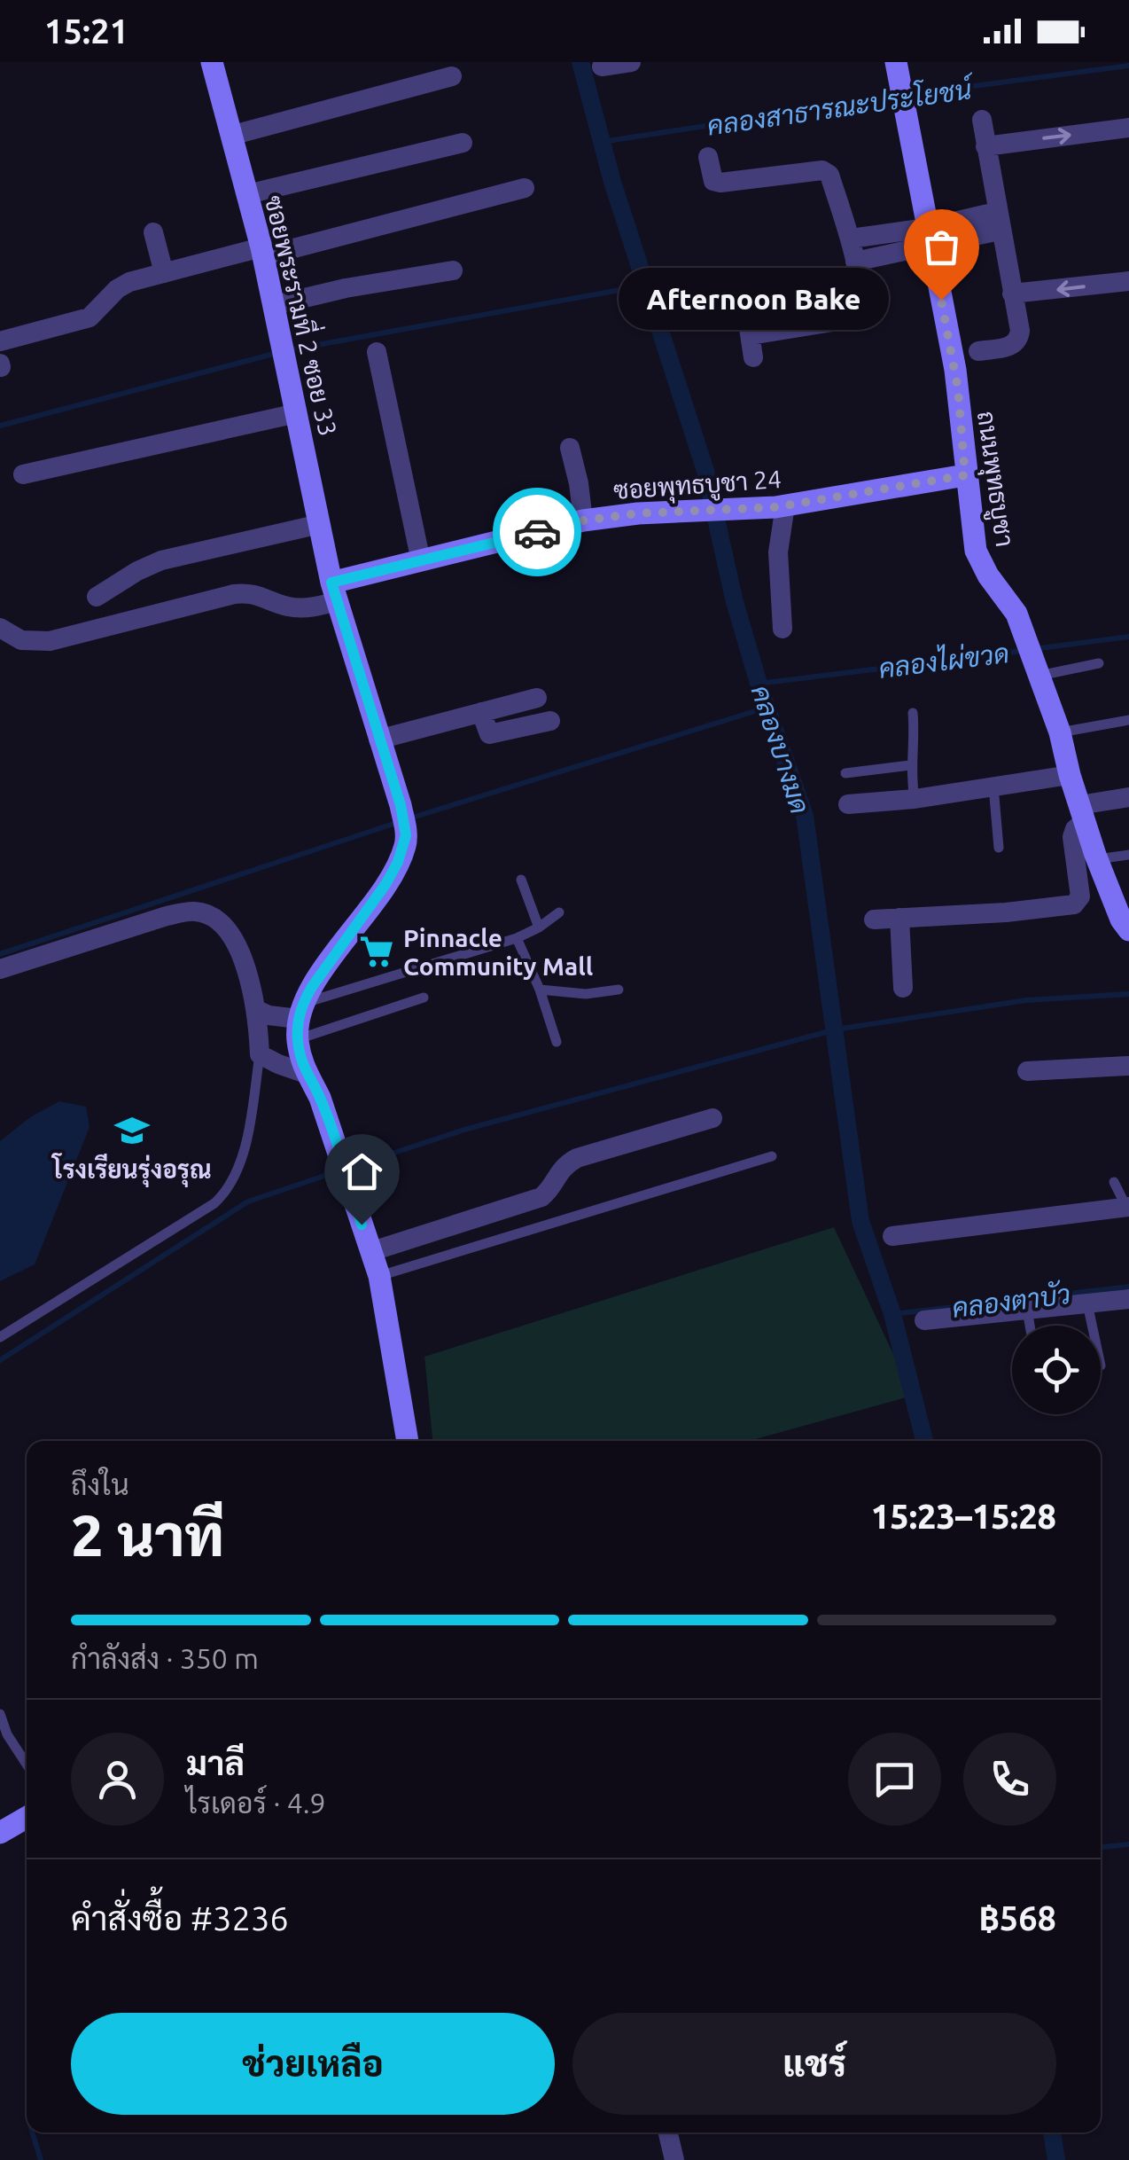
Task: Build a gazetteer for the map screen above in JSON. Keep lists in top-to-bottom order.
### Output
{
  "streets": {
    "street": ["ซอยพระรามที่ 2 ซอย 33", "ถนนพุทธบูชา", "ซอยพุทธบูชา 24"]
  },
  "crossings": [
    ["ซอยพระรามที่ 2 ซอย 33", "ซอยพุทธบูชา 24"],
    ["ถนนพุทธบูชา", "ซอยพุทธบูชา 24"]
  ],
  "water": [
    "คลองสาธารณะประโยชน์",
    "คลองไผ่ขวด",
    "คลองบางมด",
    "คลองตาบัว"
  ],
  "places": {
    "other": ["Afternoon Bake"],
    "supermarket": ["Pinnacle Community Mall"],
    "school or university": ["โรงเรียนรุ่งอรุณ"]
  },
  "page": {
    "status": "15:21",
    "bubble": "Afternoon Bake",
    "heading": ["2 นาที", "ถึงใน", "15:23–15:28"],
    "panel": [
      "มาลี",
      "ไรเดอร์ · 4.9",
      "คำสั่งซื้อ #3236",
      "฿568"
    ],
    "bar": "กำลังส่ง · 350 m",
    "buttons": ["ช่วยเหลือ", "แชร์"]
  }
}
